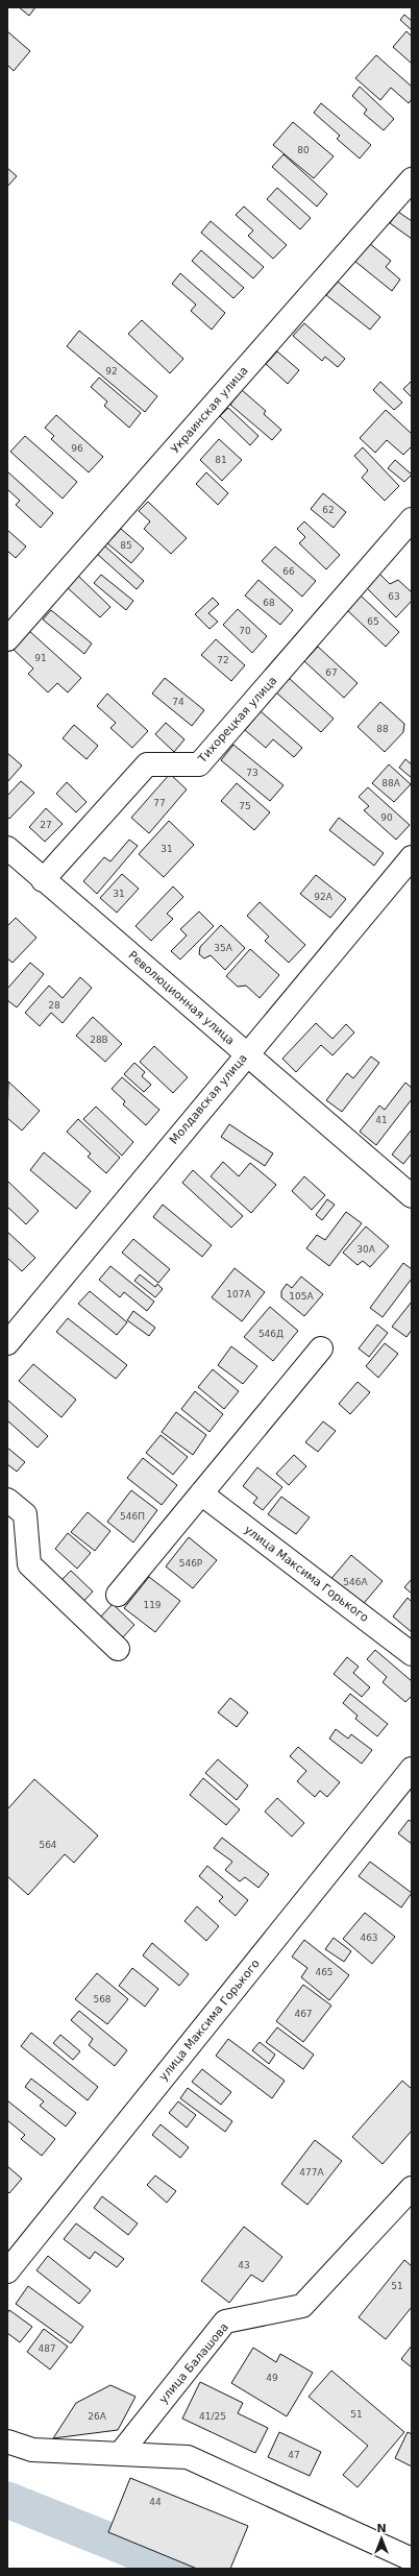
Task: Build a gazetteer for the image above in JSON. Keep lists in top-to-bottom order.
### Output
{
  "streets": {
    "street": [
      "Украинская улица",
      "Тихорецкая улица",
      "Революционная улица",
      "Молдавская улица",
      "улица Максима Горького",
      "улица Балашова"
    ]
  },
  "crossings": [
    ["Тихорецкая улица", "Революционная улица"],
    ["Революционная улица", "Молдавская улица"]
  ],
  "house_numbers": [
    "80",
    "92",
    "96",
    "81",
    "62",
    "85",
    "66",
    "63",
    "68",
    "65",
    "70",
    "91",
    "72",
    "67",
    "74",
    "88",
    "73",
    "88А",
    "77",
    "75",
    "90",
    "27",
    "31",
    "31",
    "92А",
    "35А",
    "28",
    "28В",
    "41",
    "30А",
    "107А",
    "105А",
    "546Д",
    "546П",
    "546Р",
    "546А",
    "119",
    "564",
    "463",
    "465",
    "568",
    "467",
    "477А",
    "43",
    "51",
    "487",
    "49",
    "51",
    "26А",
    "41/25",
    "47",
    "44"
  ],
  "north": "top"
}
